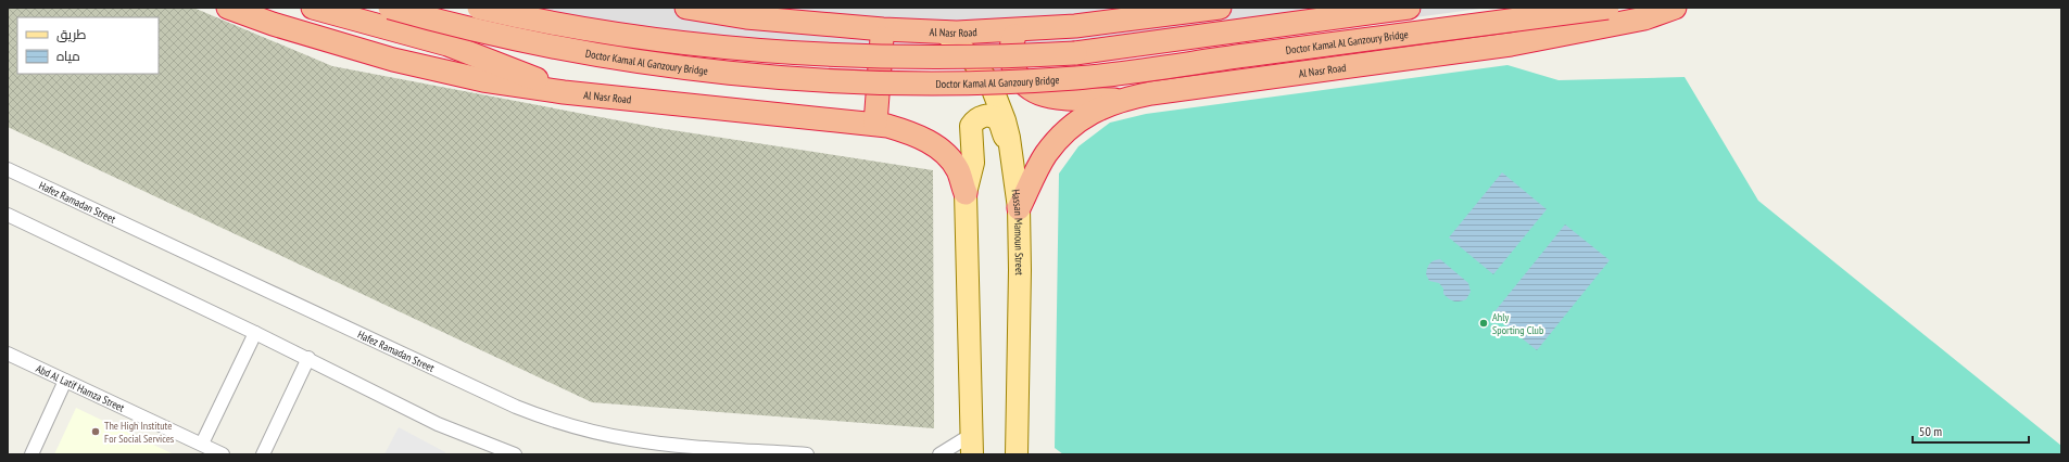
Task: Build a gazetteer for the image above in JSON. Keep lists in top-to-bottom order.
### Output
{
  "streets": {
    "highway": ["Al Nasr Road", "Doctor Kamal Al Ganzoury Bridge"],
    "main road": ["Hassan Mamoun Street"],
    "street": ["Hafez Ramadan Street", "Abd Al Latif Hamza Street"]
  },
  "crossings": [
    ["Al Nasr Road", "Hassan Mamoun Street"]
  ],
  "places": ["Ahly Sporting Club", "The High Institute For Social Services"],
  "legend": ["طريق", "مياه"],
  "scale_bar": "50 m"
}
